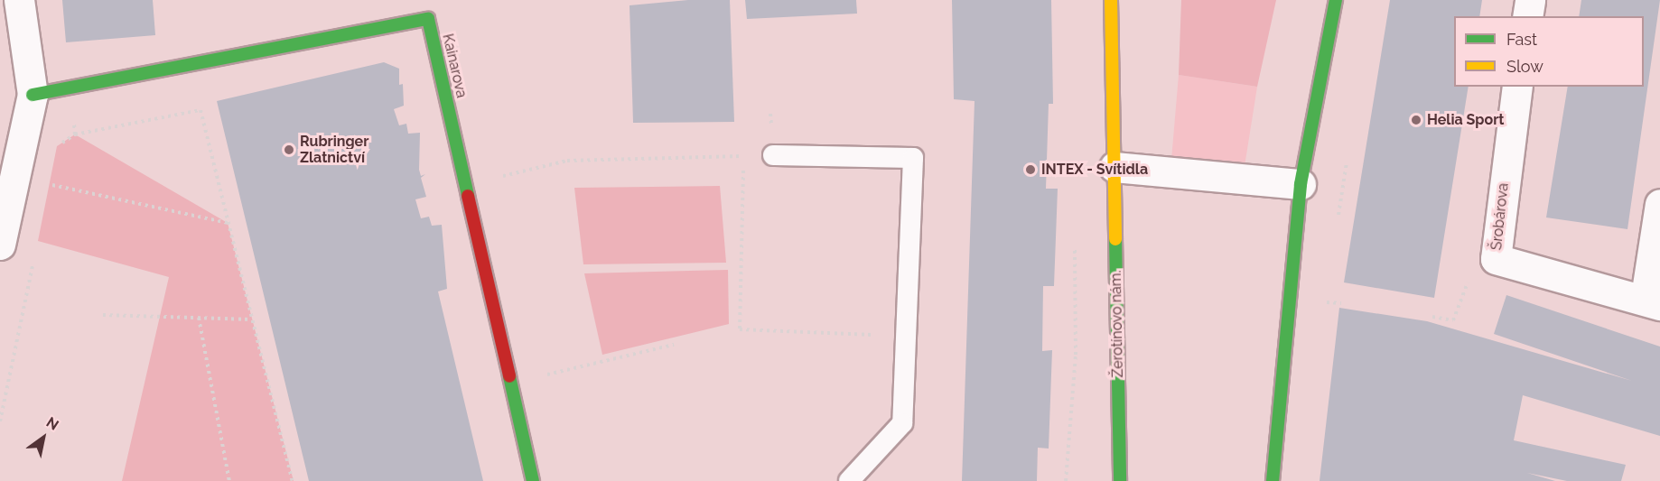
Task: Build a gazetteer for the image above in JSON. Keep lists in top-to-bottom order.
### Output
{
  "streets": {
    "street": ["Kainarova", "Šrobárova", "Žerotínovo nám."]
  },
  "places": ["Helia Sport", "Rubringer Zlatnictví", "INTEX - Svítidla"],
  "legend": ["Fast", "Slow"],
  "north": "top right"
}
